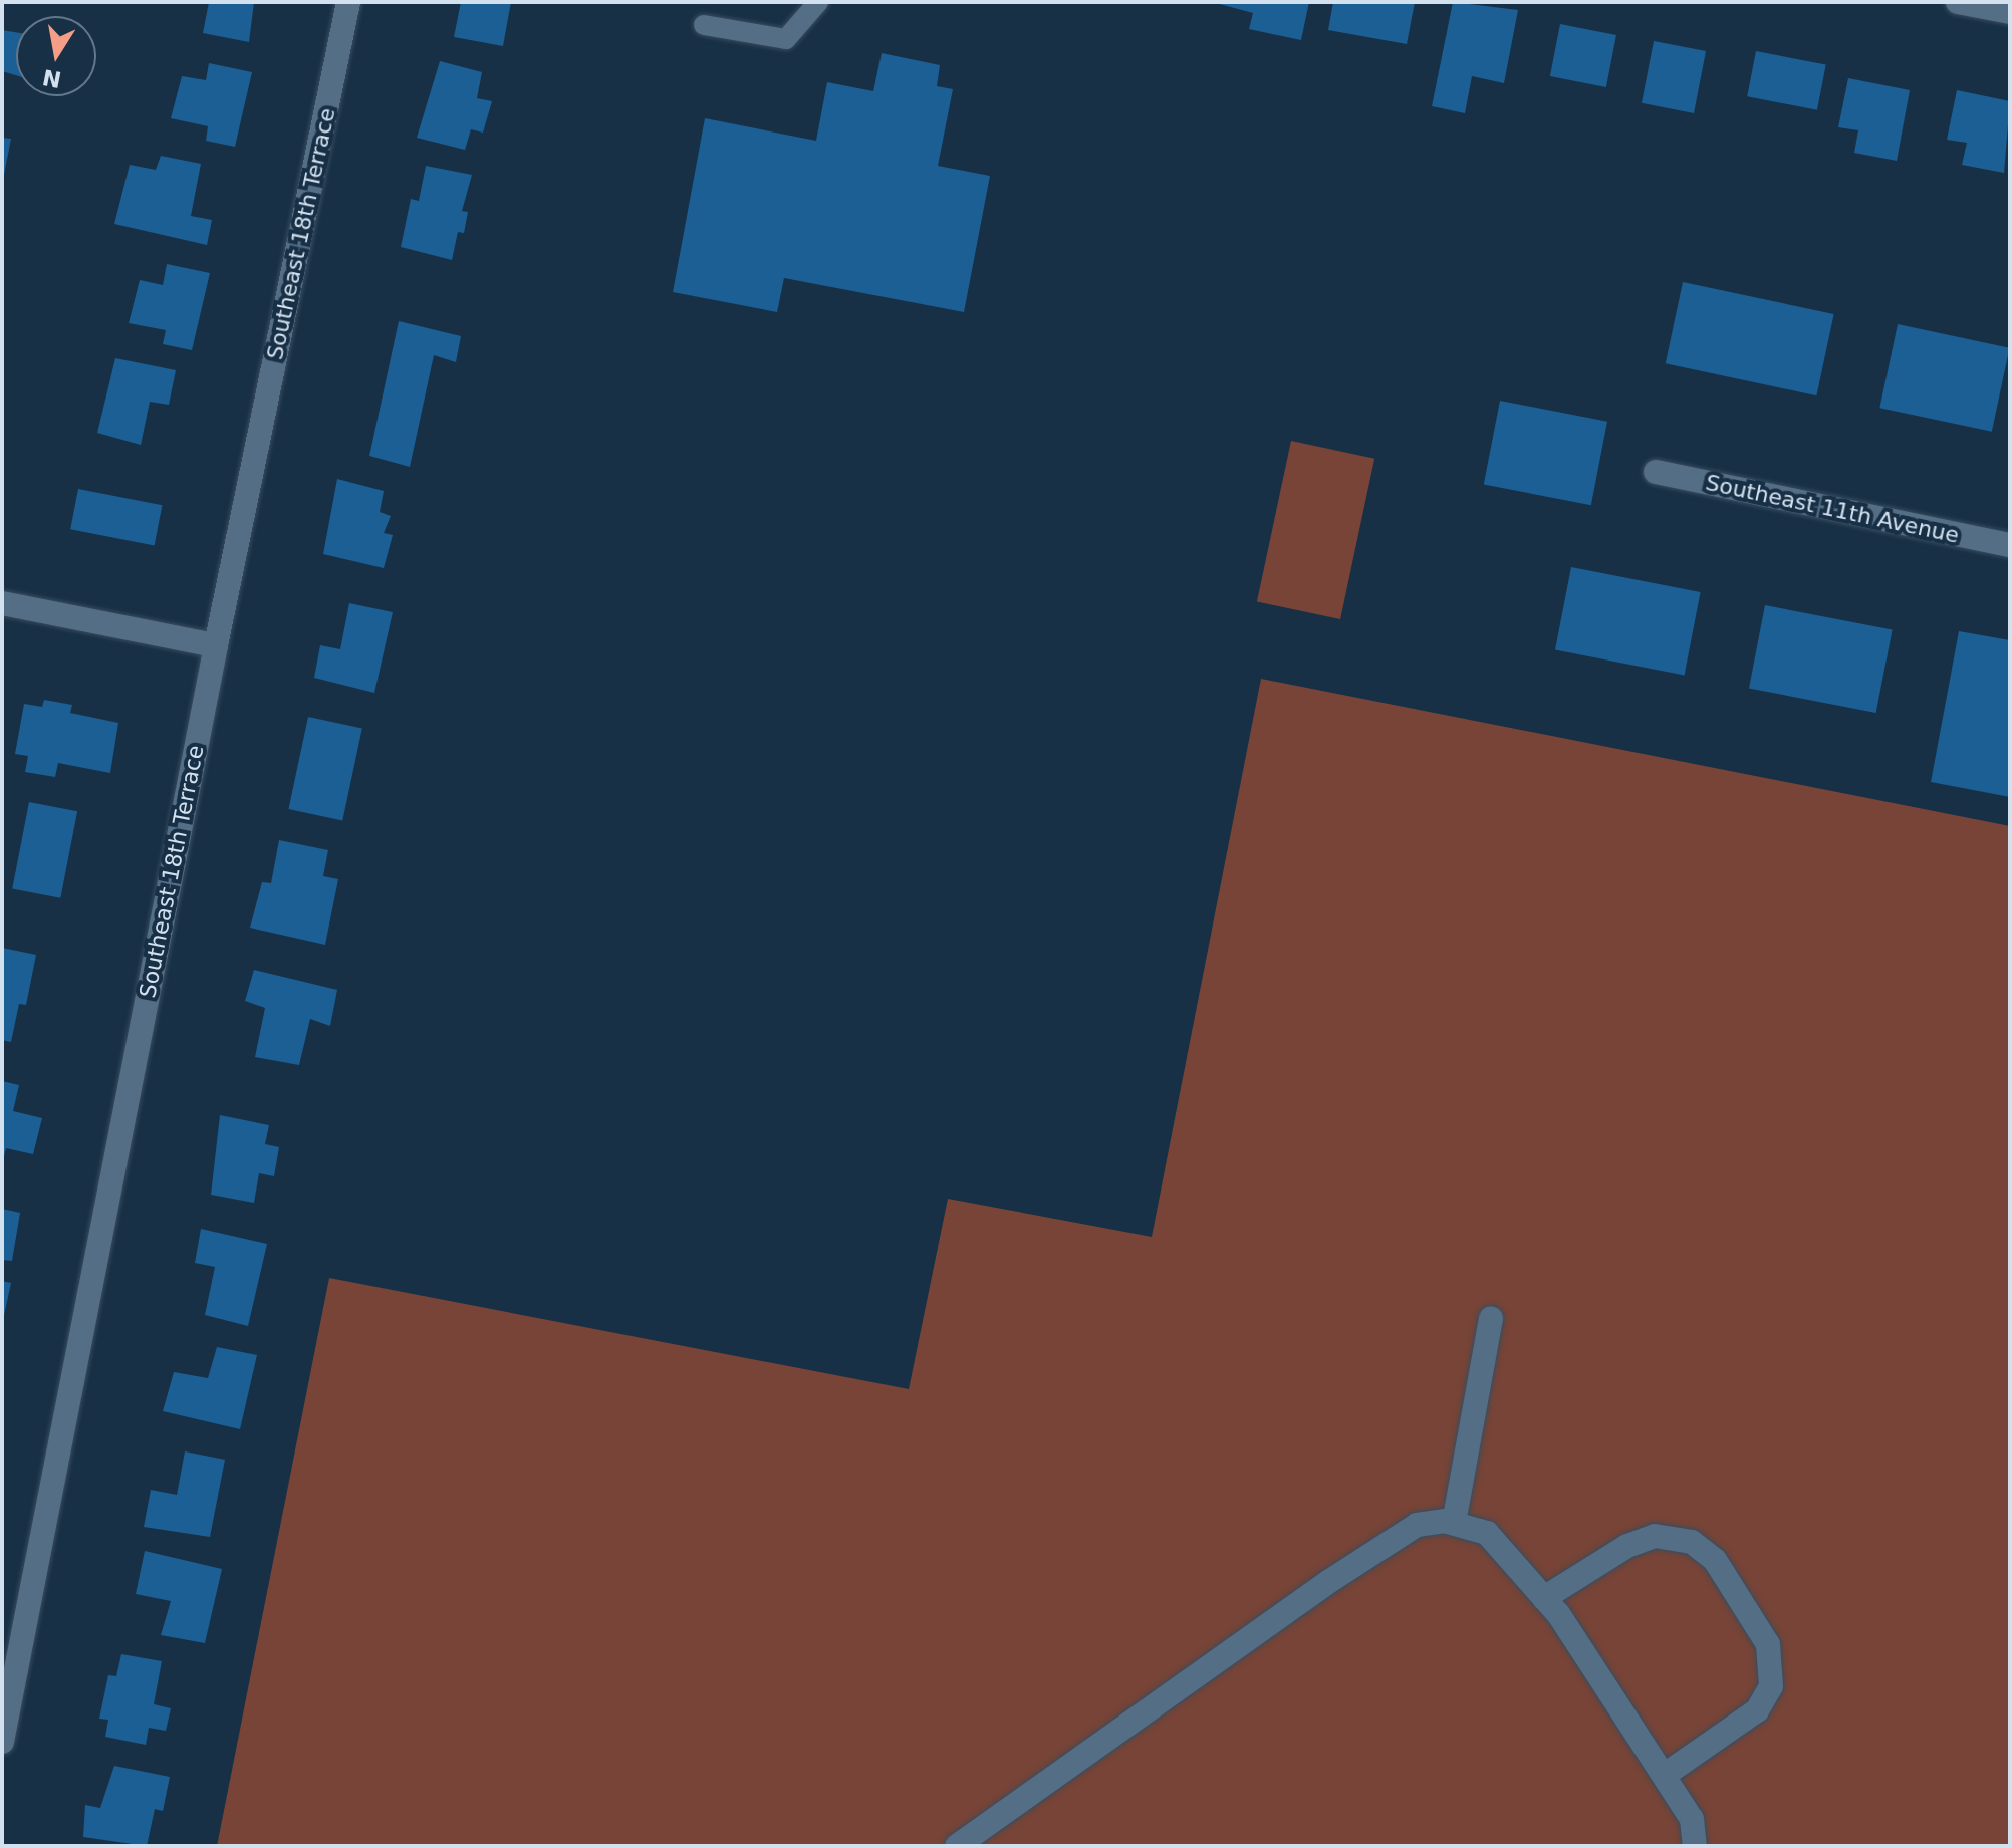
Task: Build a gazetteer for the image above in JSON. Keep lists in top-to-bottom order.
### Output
{
  "streets": {
    "street": ["Southeast 18th Terrace", "Southeast 11th Avenue"]
  },
  "north": "bottom"
}
